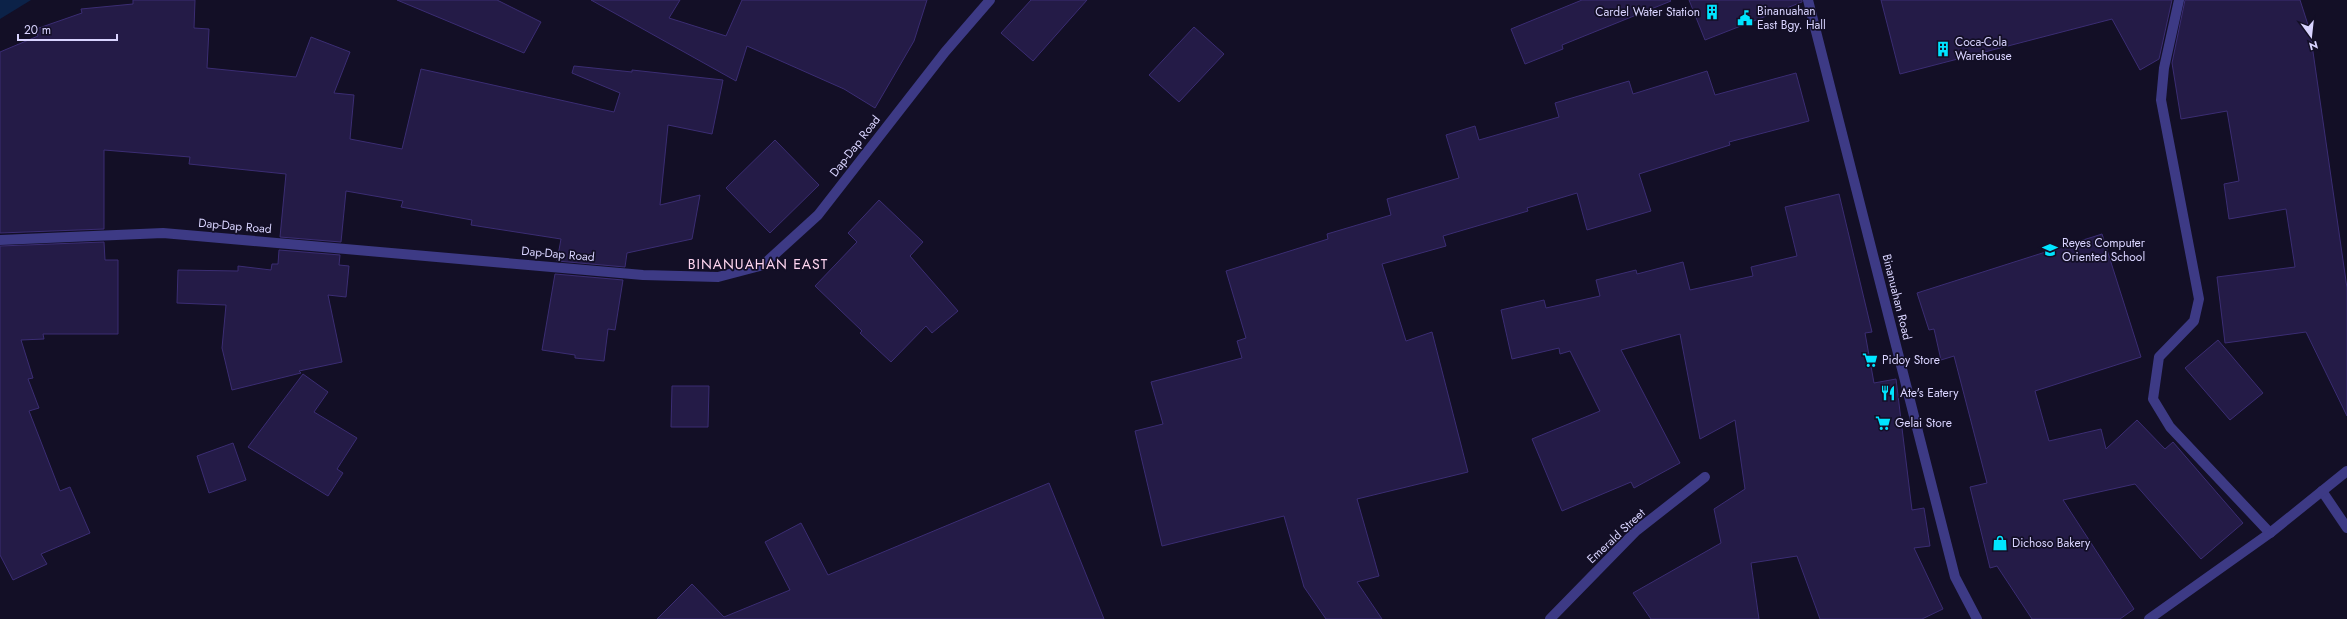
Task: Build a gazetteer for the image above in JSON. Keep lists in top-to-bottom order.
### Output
{
  "streets": {
    "street": ["Dap-Dap Road", "Binanuahan Road", "Emerald Street"]
  },
  "districts": ["BINANUAHAN EAST"],
  "places": {
    "building": ["Cardel Water Station", "Coca-Cola Warehouse"],
    "public building": ["Binanuahan East Bgy. Hall"],
    "school or university": ["Reyes Computer Oriented School"],
    "supermarket": ["Pidoy Store", "Gelai Store"],
    "restaurant": ["Ate's Eatery"],
    "shop": ["Dichoso Bakery"]
  },
  "scale_bar": "20 m",
  "north": "bottom"
}
